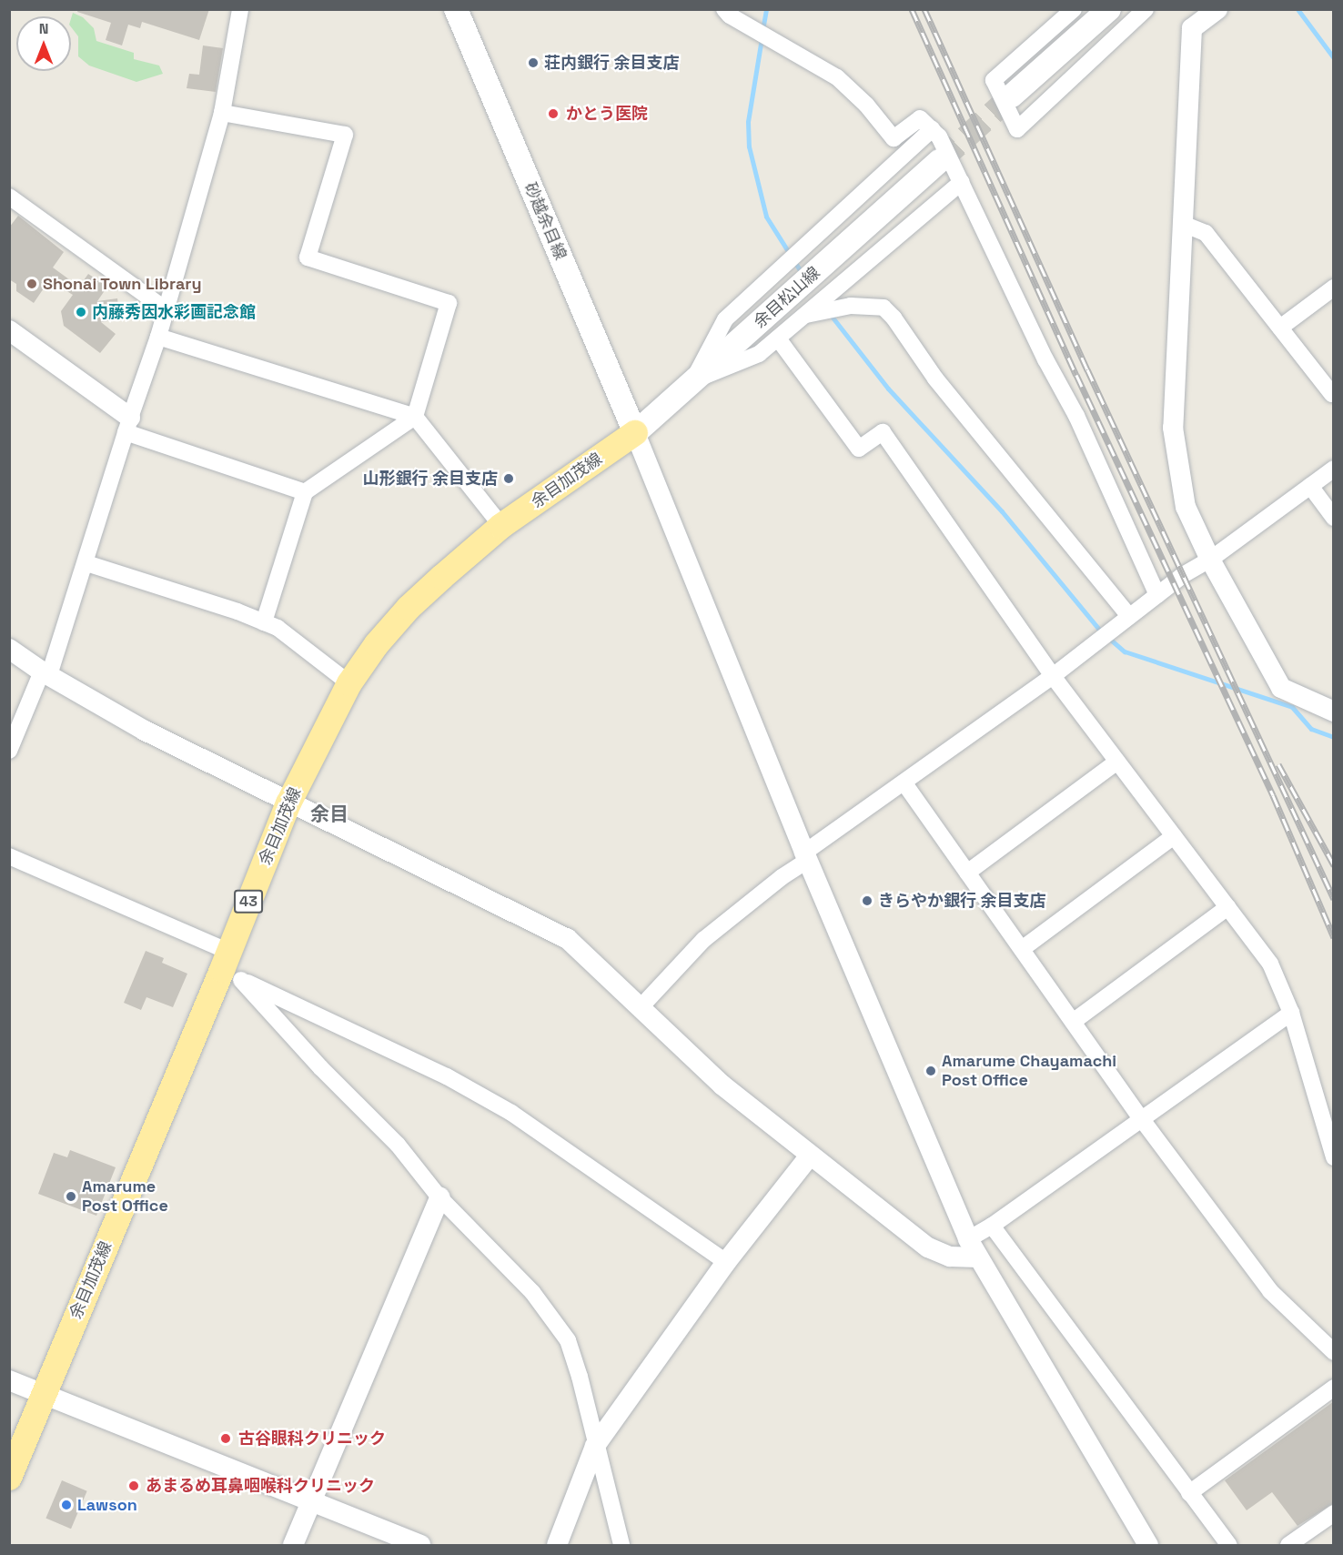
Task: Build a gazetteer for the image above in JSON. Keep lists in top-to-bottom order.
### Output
{
  "streets": {
    "main road": [
      "砂越余目線",
      "余目松山線",
      "余目加茂線",
      "43"
    ]
  },
  "crossings": [
    ["砂越余目線", "余目松山線"],
    ["砂越余目線", "余目加茂線"],
    ["余目松山線", "余目加茂線"]
  ],
  "districts": ["余目"],
  "places": [
    "荘内銀行 余目支店",
    "かとう医院",
    "Shonai Town Library",
    "内藤秀因水彩画記念館",
    "山形銀行 余目支店",
    "きらやか銀行 余目支店",
    "Amarume Chayamachi Post Office",
    "Amarume Post Office",
    "古谷眼科クリニック",
    "あまるめ耳鼻咽喉科クリニック",
    "Lawson"
  ],
  "north": "top"
}
